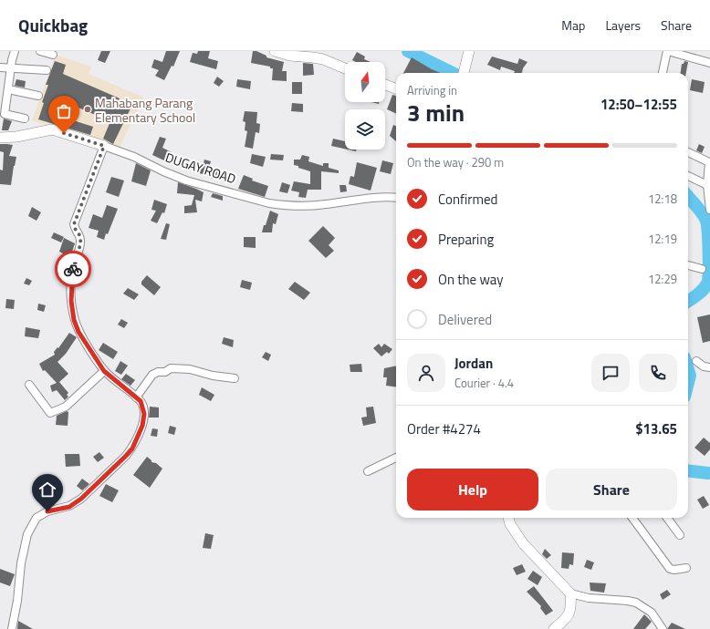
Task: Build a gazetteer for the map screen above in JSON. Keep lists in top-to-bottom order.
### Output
{
  "streets": {
    "street": ["DUGAY ROAD"]
  },
  "places": ["Mahabang Parang Elementary School"],
  "north": "top",
  "page": {
    "header": "Quickbag",
    "nav": ["Map", "Layers", "Share"],
    "heading": ["3 min", "Arriving in", "12:50–12:55"],
    "panel": [
      "Jordan",
      "Courier · 4.4",
      "Order #4274",
      "$13.65"
    ],
    "bar": "On the way · 290 m",
    "list": [
      ["Confirmed", "12:18"],
      ["Preparing", "12:19"],
      ["On the way", "12:29"],
      "Delivered"
    ],
    "buttons": ["Help", "Share"]
  }
}
